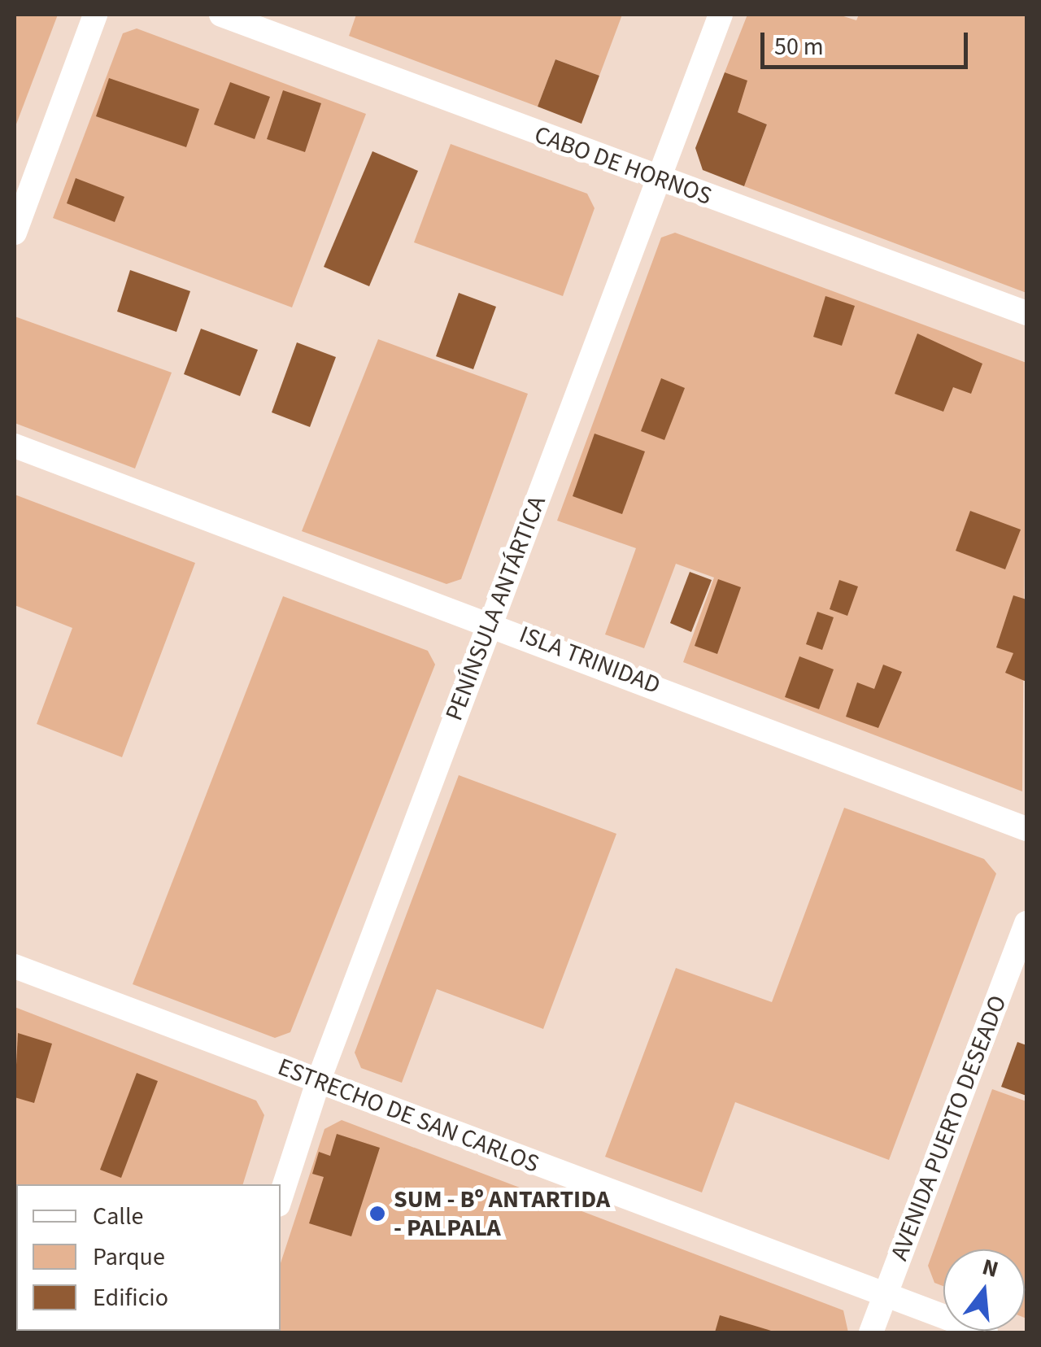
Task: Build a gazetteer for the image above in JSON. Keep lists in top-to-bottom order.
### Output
{
  "streets": {
    "street": [
      "CABO DE HORNOS",
      "PENÍNSULA ANTÁRTICA",
      "ISLA TRINIDAD",
      "ESTRECHO DE SAN CARLOS",
      "AVENIDA PUERTO DESEADO"
    ]
  },
  "crossings": [
    ["CABO DE HORNOS", "PENÍNSULA ANTÁRTICA"],
    ["PENÍNSULA ANTÁRTICA", "ISLA TRINIDAD"],
    ["PENÍNSULA ANTÁRTICA", "ESTRECHO DE SAN CARLOS"],
    ["ESTRECHO DE SAN CARLOS", "AVENIDA PUERTO DESEADO"]
  ],
  "places": ["SUM - Bº ANTARTIDA - PALPALA"],
  "legend": ["Calle", "Parque", "Edificio"],
  "scale_bar": "50 m",
  "north": "top"
}
